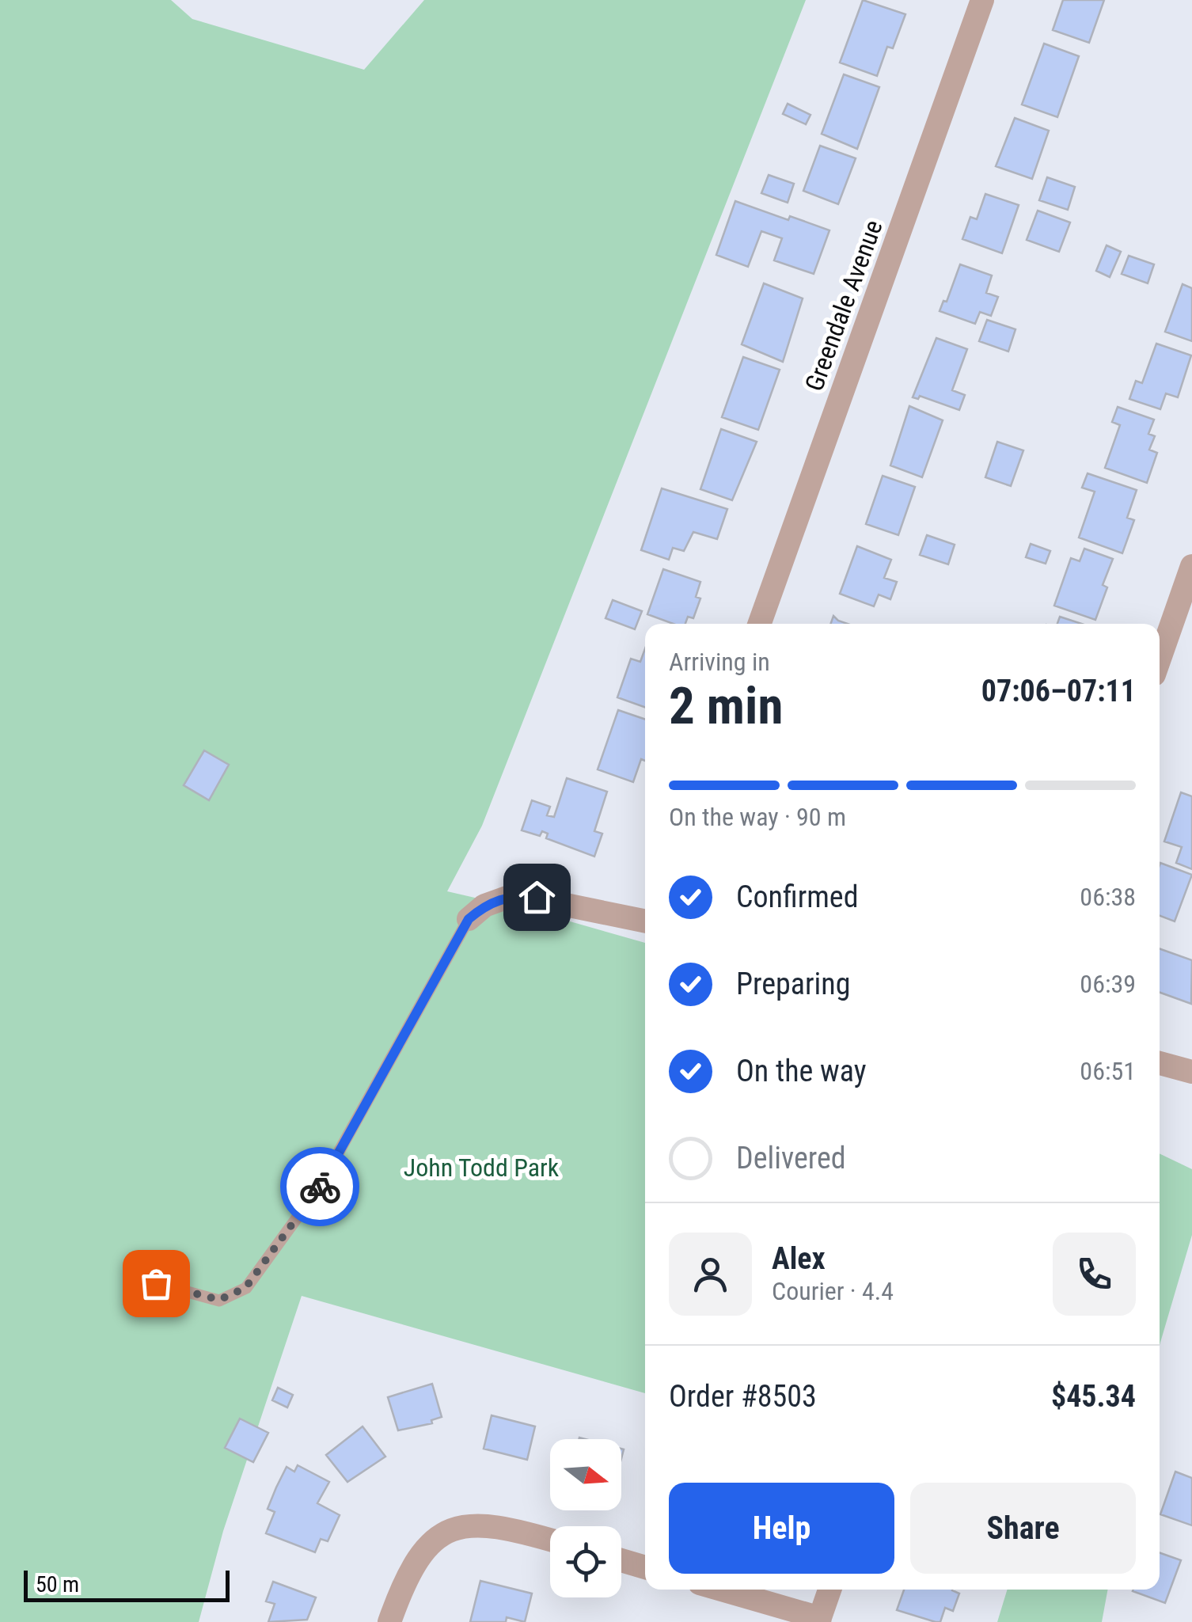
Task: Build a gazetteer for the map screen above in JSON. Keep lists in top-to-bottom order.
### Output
{
  "streets": {
    "street": ["Greendale Avenue"]
  },
  "parks": ["John Todd Park"],
  "scale_bar": "50 m",
  "north": "right",
  "page": {
    "heading": ["2 min", "Arriving in", "07:06–07:11"],
    "panel": [
      "Alex",
      "Courier · 4.4",
      "Order #8503",
      "$45.34"
    ],
    "bar": "On the way · 90 m",
    "list": [
      ["Confirmed", "06:38"],
      ["Preparing", "06:39"],
      ["On the way", "06:51"],
      "Delivered"
    ],
    "buttons": ["Help", "Share"],
    "scale": "50 m"
  }
}
